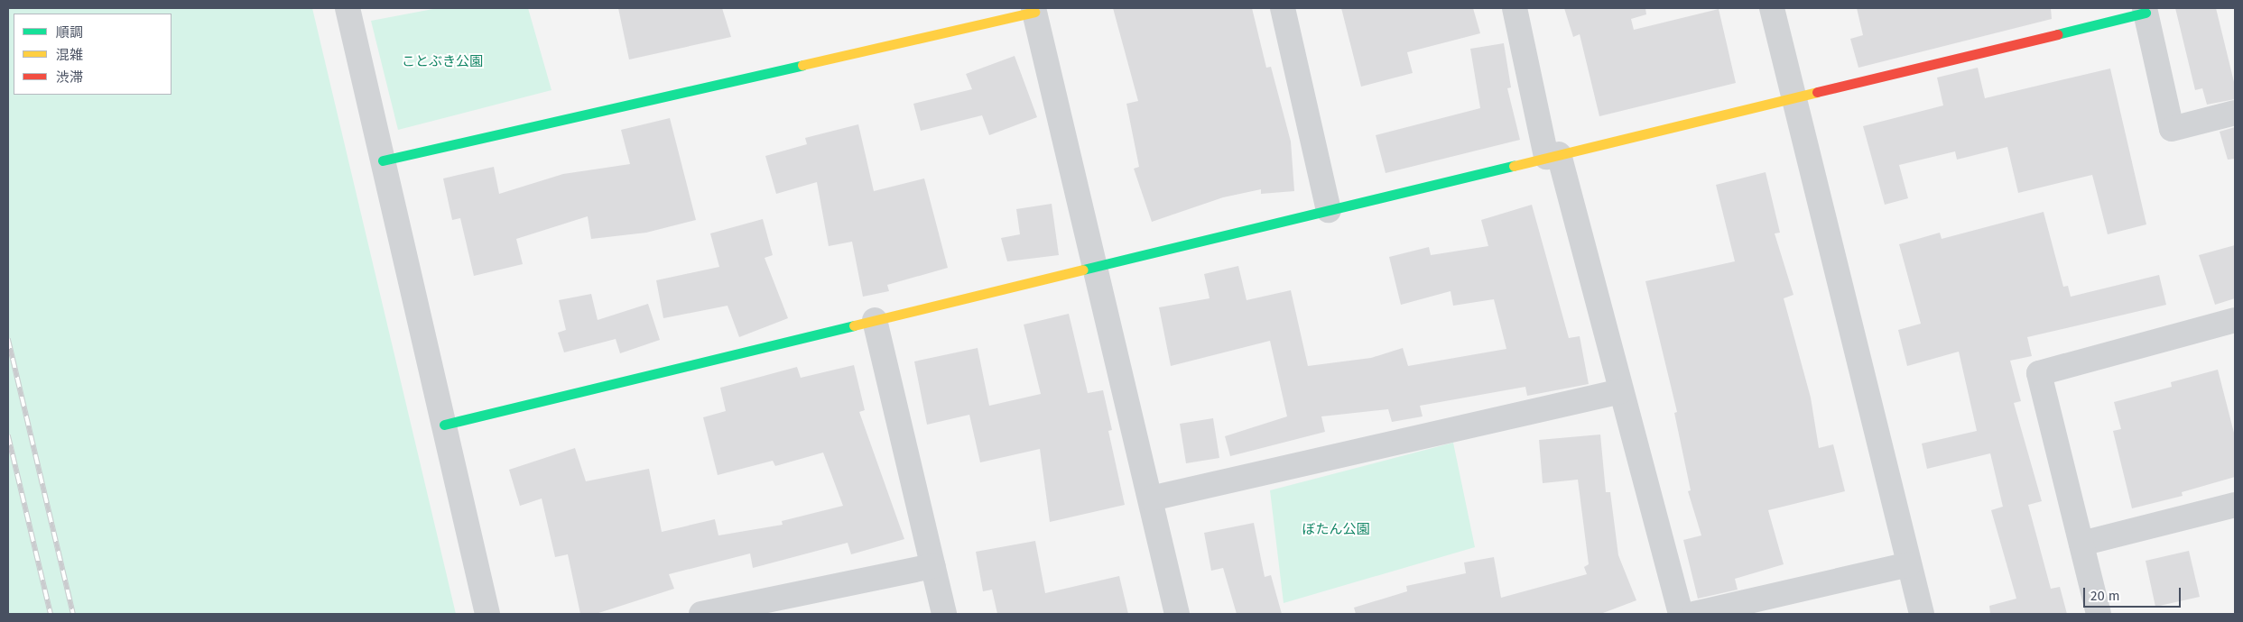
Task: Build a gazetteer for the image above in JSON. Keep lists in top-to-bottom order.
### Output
{
  "parks": ["ことぶき公園", "ぼたん公園"],
  "legend": ["順調", "混雑", "渋滞"],
  "scale_bar": "20 m"
}
